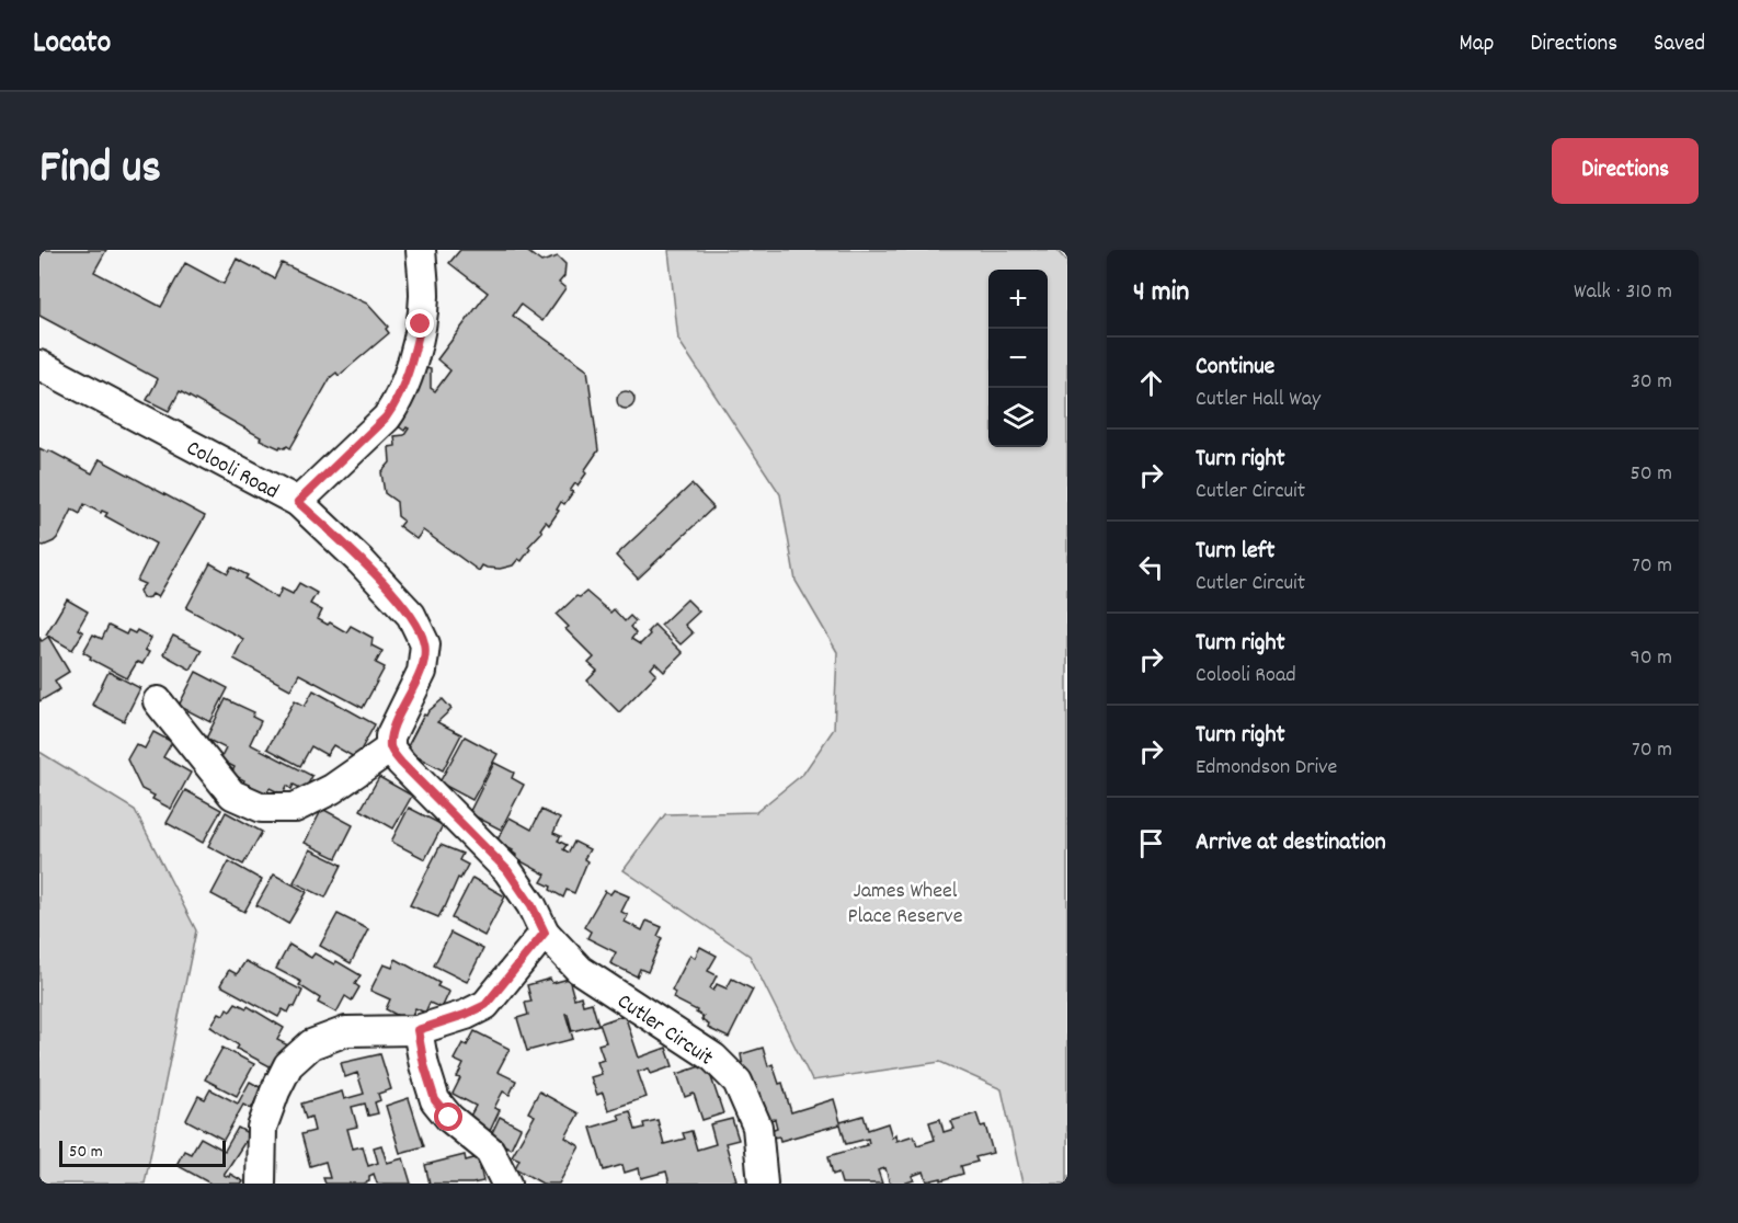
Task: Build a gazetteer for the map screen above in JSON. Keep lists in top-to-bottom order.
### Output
{
  "streets": {
    "street": ["Colooli Road", "Cutler Circuit"]
  },
  "crossings": [
    ["Colooli Road", "Cutler Circuit"]
  ],
  "parks": ["James Wheel Place Reserve"],
  "scale_bar": "50 m",
  "page": {
    "header": "Locato",
    "nav": ["Map", "Directions", "Saved"],
    "title": "Find us",
    "buttons": "Directions",
    "heading": ["4 min", "Walk · 310 m"],
    "map_buttons": ["+", "−"],
    "list": [
      ["Continue", "Cutler Hall Way", "30 m"],
      ["Turn right", "Cutler Circuit", "50 m"],
      ["Turn left", "Cutler Circuit", "70 m"],
      ["Turn right", "Colooli Road", "90 m"],
      ["Turn right", "Edmondson Drive", "70 m"],
      "Arrive at destination"
    ],
    "scale": "50 m"
  }
}
